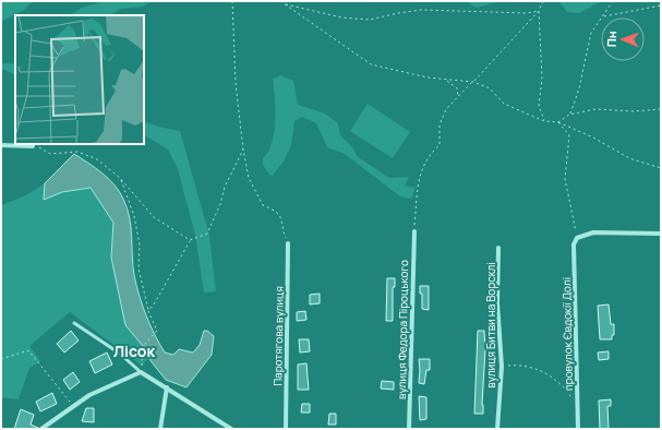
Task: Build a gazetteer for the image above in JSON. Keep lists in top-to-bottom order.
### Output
{
  "streets": {
    "street": [
      "вулиця Битви на Ворсклі",
      "вулиця Федора Піроцького",
      "провулок Євдокії Долі",
      "Паротягова вулиця"
    ]
  },
  "districts": ["Лісок"],
  "north": "left"
}
